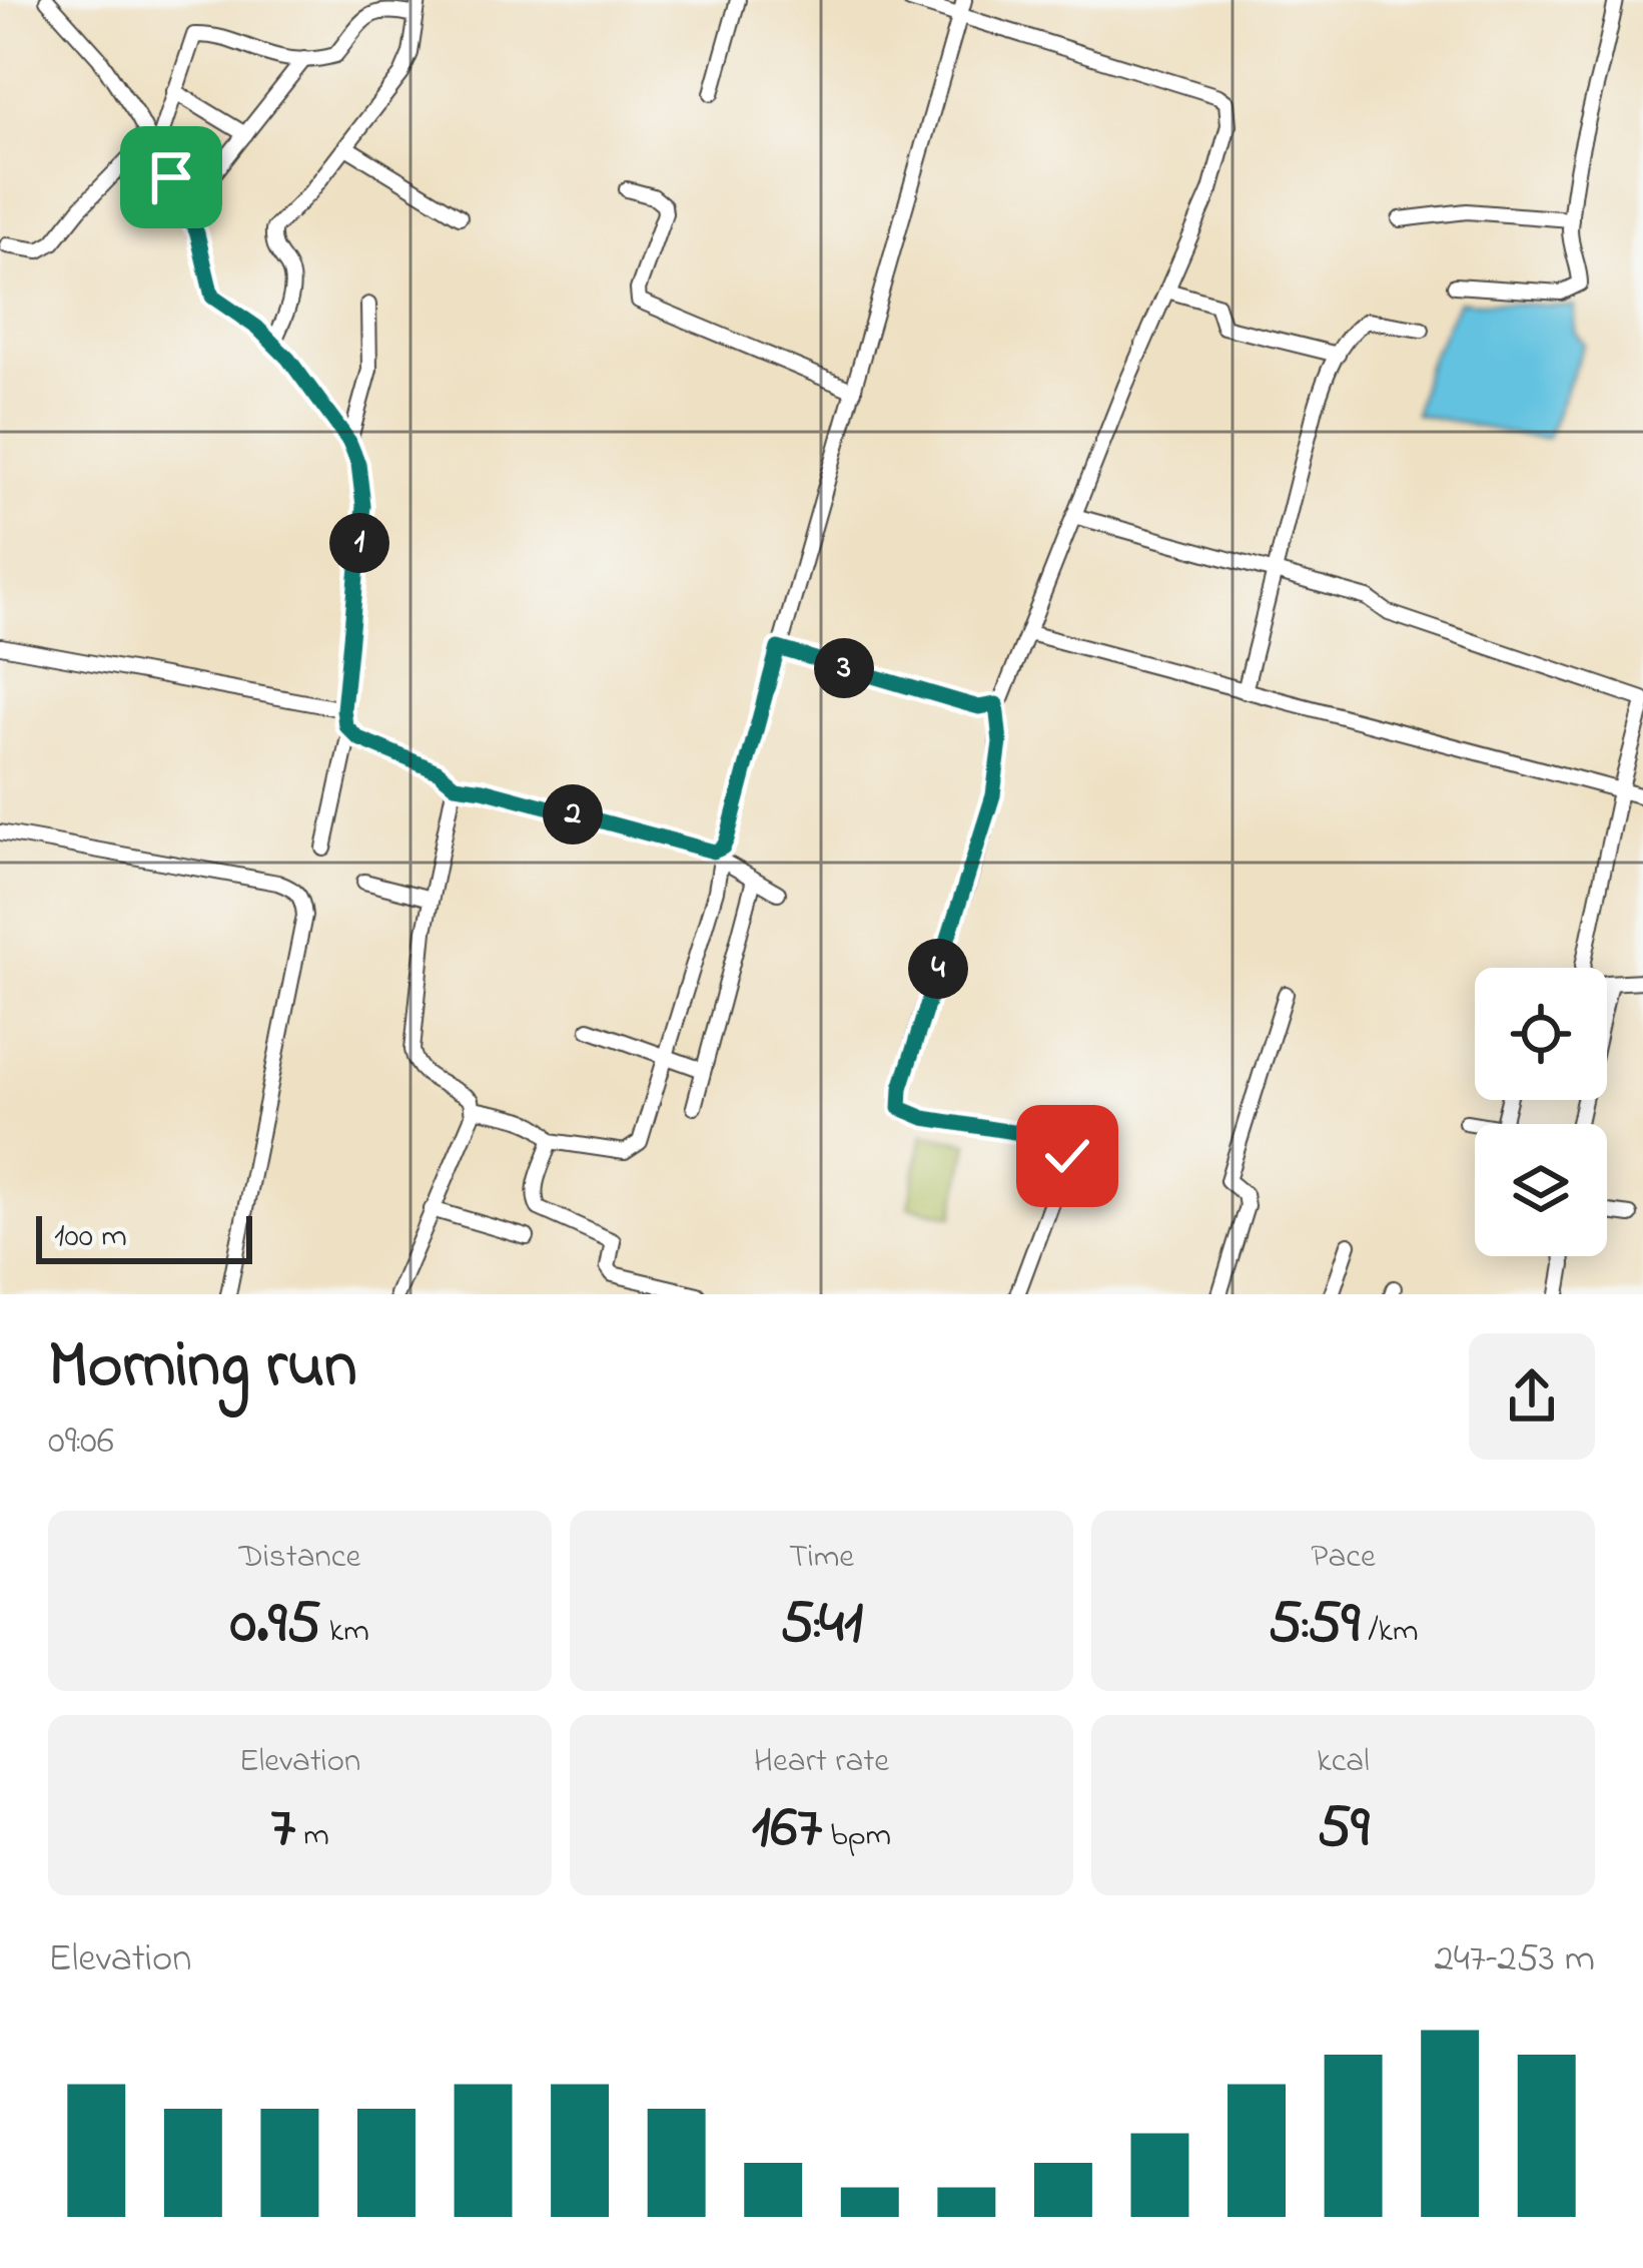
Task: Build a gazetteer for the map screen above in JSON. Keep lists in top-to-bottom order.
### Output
{
  "scale_bar": "100 m",
  "page": {
    "pins": [
      "1",
      "3",
      "2",
      "4"
    ],
    "scale": "100 m",
    "heading": ["Morning run", "09:06"],
    "stats": [
      ["Distance", "0.95 km"],
      ["Time", "5:41"],
      ["Pace", "5:59 /km"],
      ["Elevation", "7 m"],
      ["Heart rate", "167 bpm"],
      ["kcal", "59"]
    ],
    "chart": ["Elevation", "247–253 m"]
  }
}
